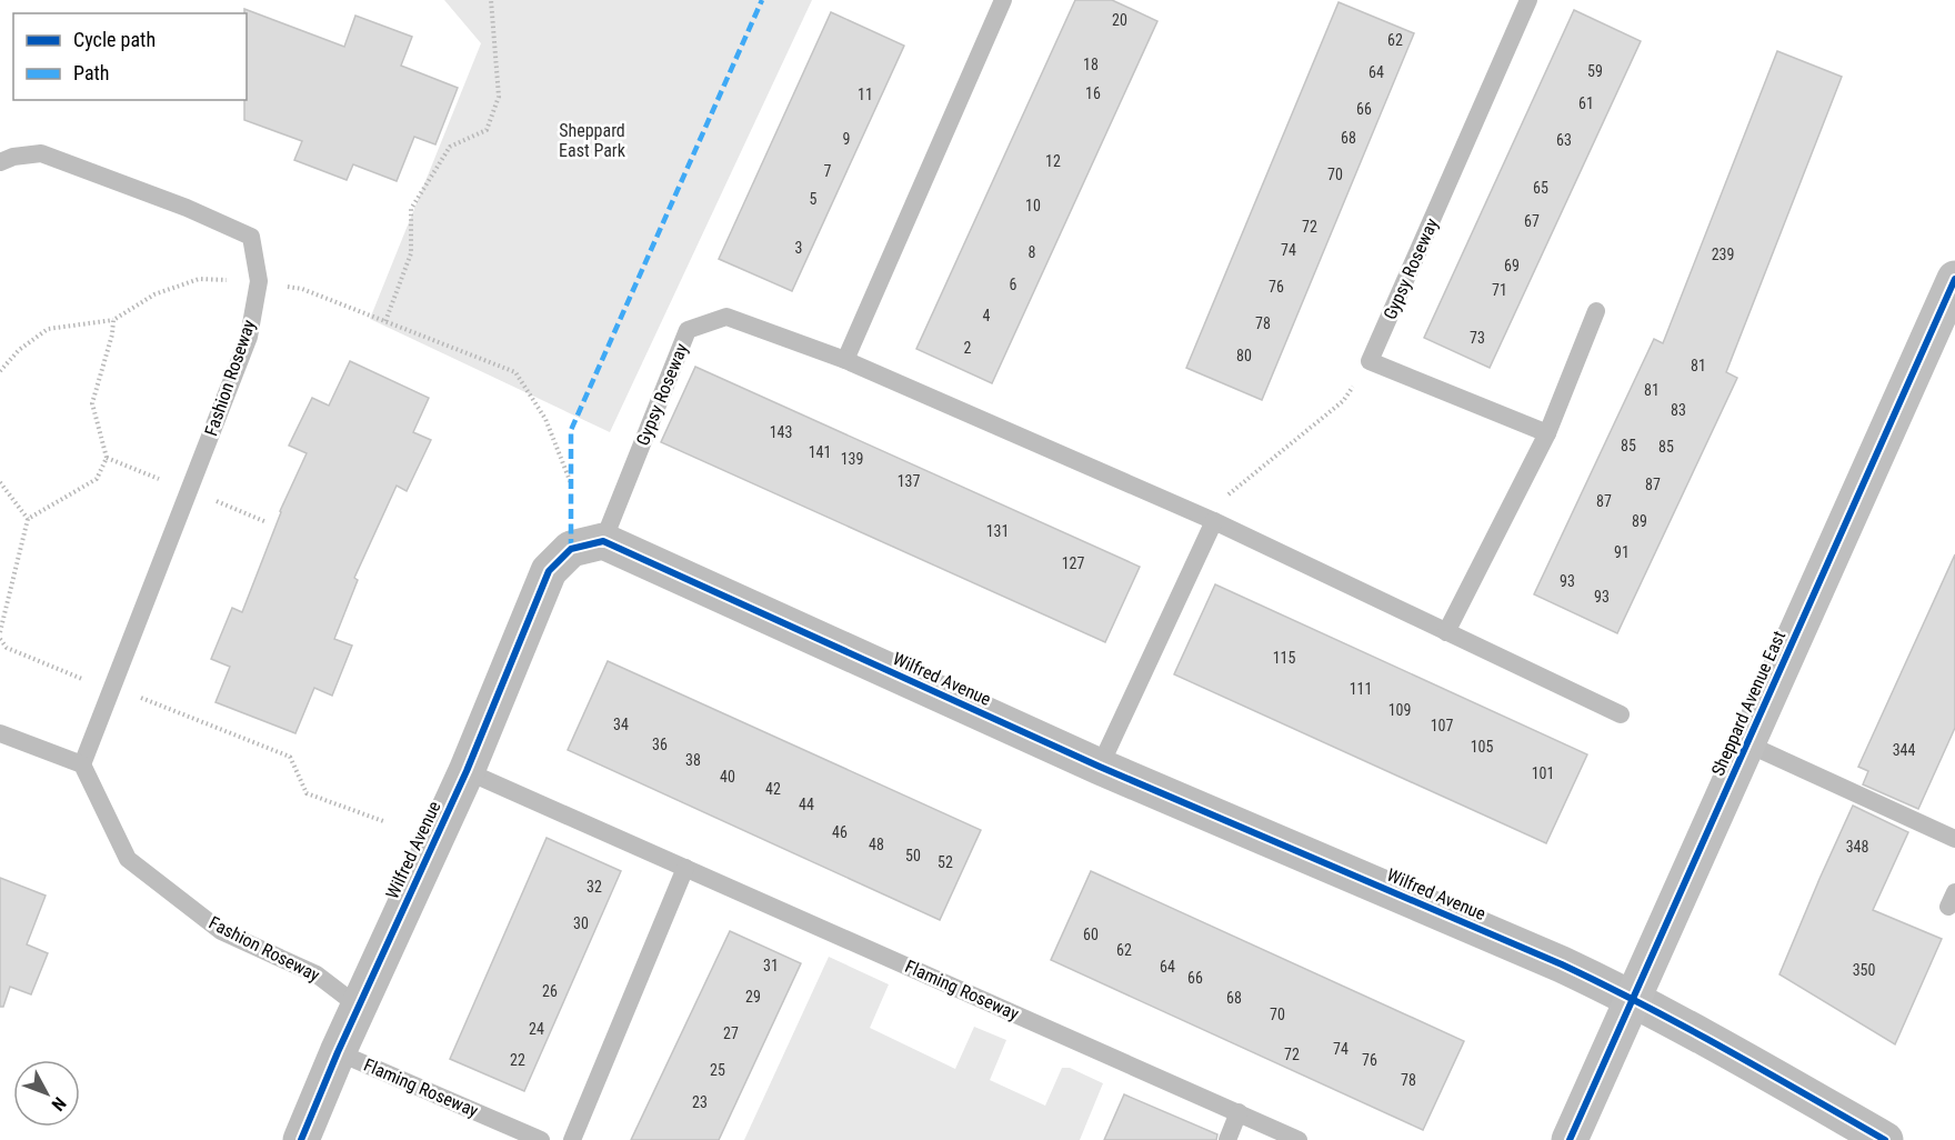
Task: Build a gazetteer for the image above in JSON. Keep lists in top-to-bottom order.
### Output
{
  "streets": {
    "main road": ["Sheppard Avenue East"],
    "street": ["Wilfred Avenue"],
    "lane": ["Gypsy Roseway", "Fashion Roseway", "Flaming Roseway"]
  },
  "crossings": [
    ["Gypsy Roseway", "Wilfred Avenue"],
    ["Fashion Roseway", "Wilfred Avenue"],
    ["Wilfred Avenue", "Sheppard Avenue East"],
    ["Wilfred Avenue", "Flaming Roseway"]
  ],
  "parks": ["Sheppard East Park"],
  "house_numbers": [
    "20",
    "62",
    "18",
    "59",
    "64",
    "16",
    "11",
    "61",
    "66",
    "68",
    "9",
    "63",
    "12",
    "7",
    "70",
    "65",
    "5",
    "10",
    "67",
    "72",
    "3",
    "74",
    "8",
    "239",
    "69",
    "6",
    "76",
    "71",
    "4",
    "78",
    "73",
    "2",
    "80",
    "81",
    "81",
    "83",
    "143",
    "85",
    "85",
    "141",
    "139",
    "137",
    "87",
    "87",
    "89",
    "131",
    "91",
    "127",
    "93",
    "93",
    "115",
    "111",
    "109",
    "34",
    "107",
    "36",
    "105",
    "344",
    "38",
    "101",
    "40",
    "42",
    "44",
    "46",
    "48",
    "348",
    "50",
    "52",
    "32",
    "30",
    "60",
    "62",
    "31",
    "64",
    "350",
    "66",
    "26",
    "29",
    "68",
    "70",
    "24",
    "27",
    "74",
    "72",
    "22",
    "76",
    "25",
    "78",
    "23"
  ],
  "legend": ["Cycle path", "Path"],
  "north": "bottom right"
}
